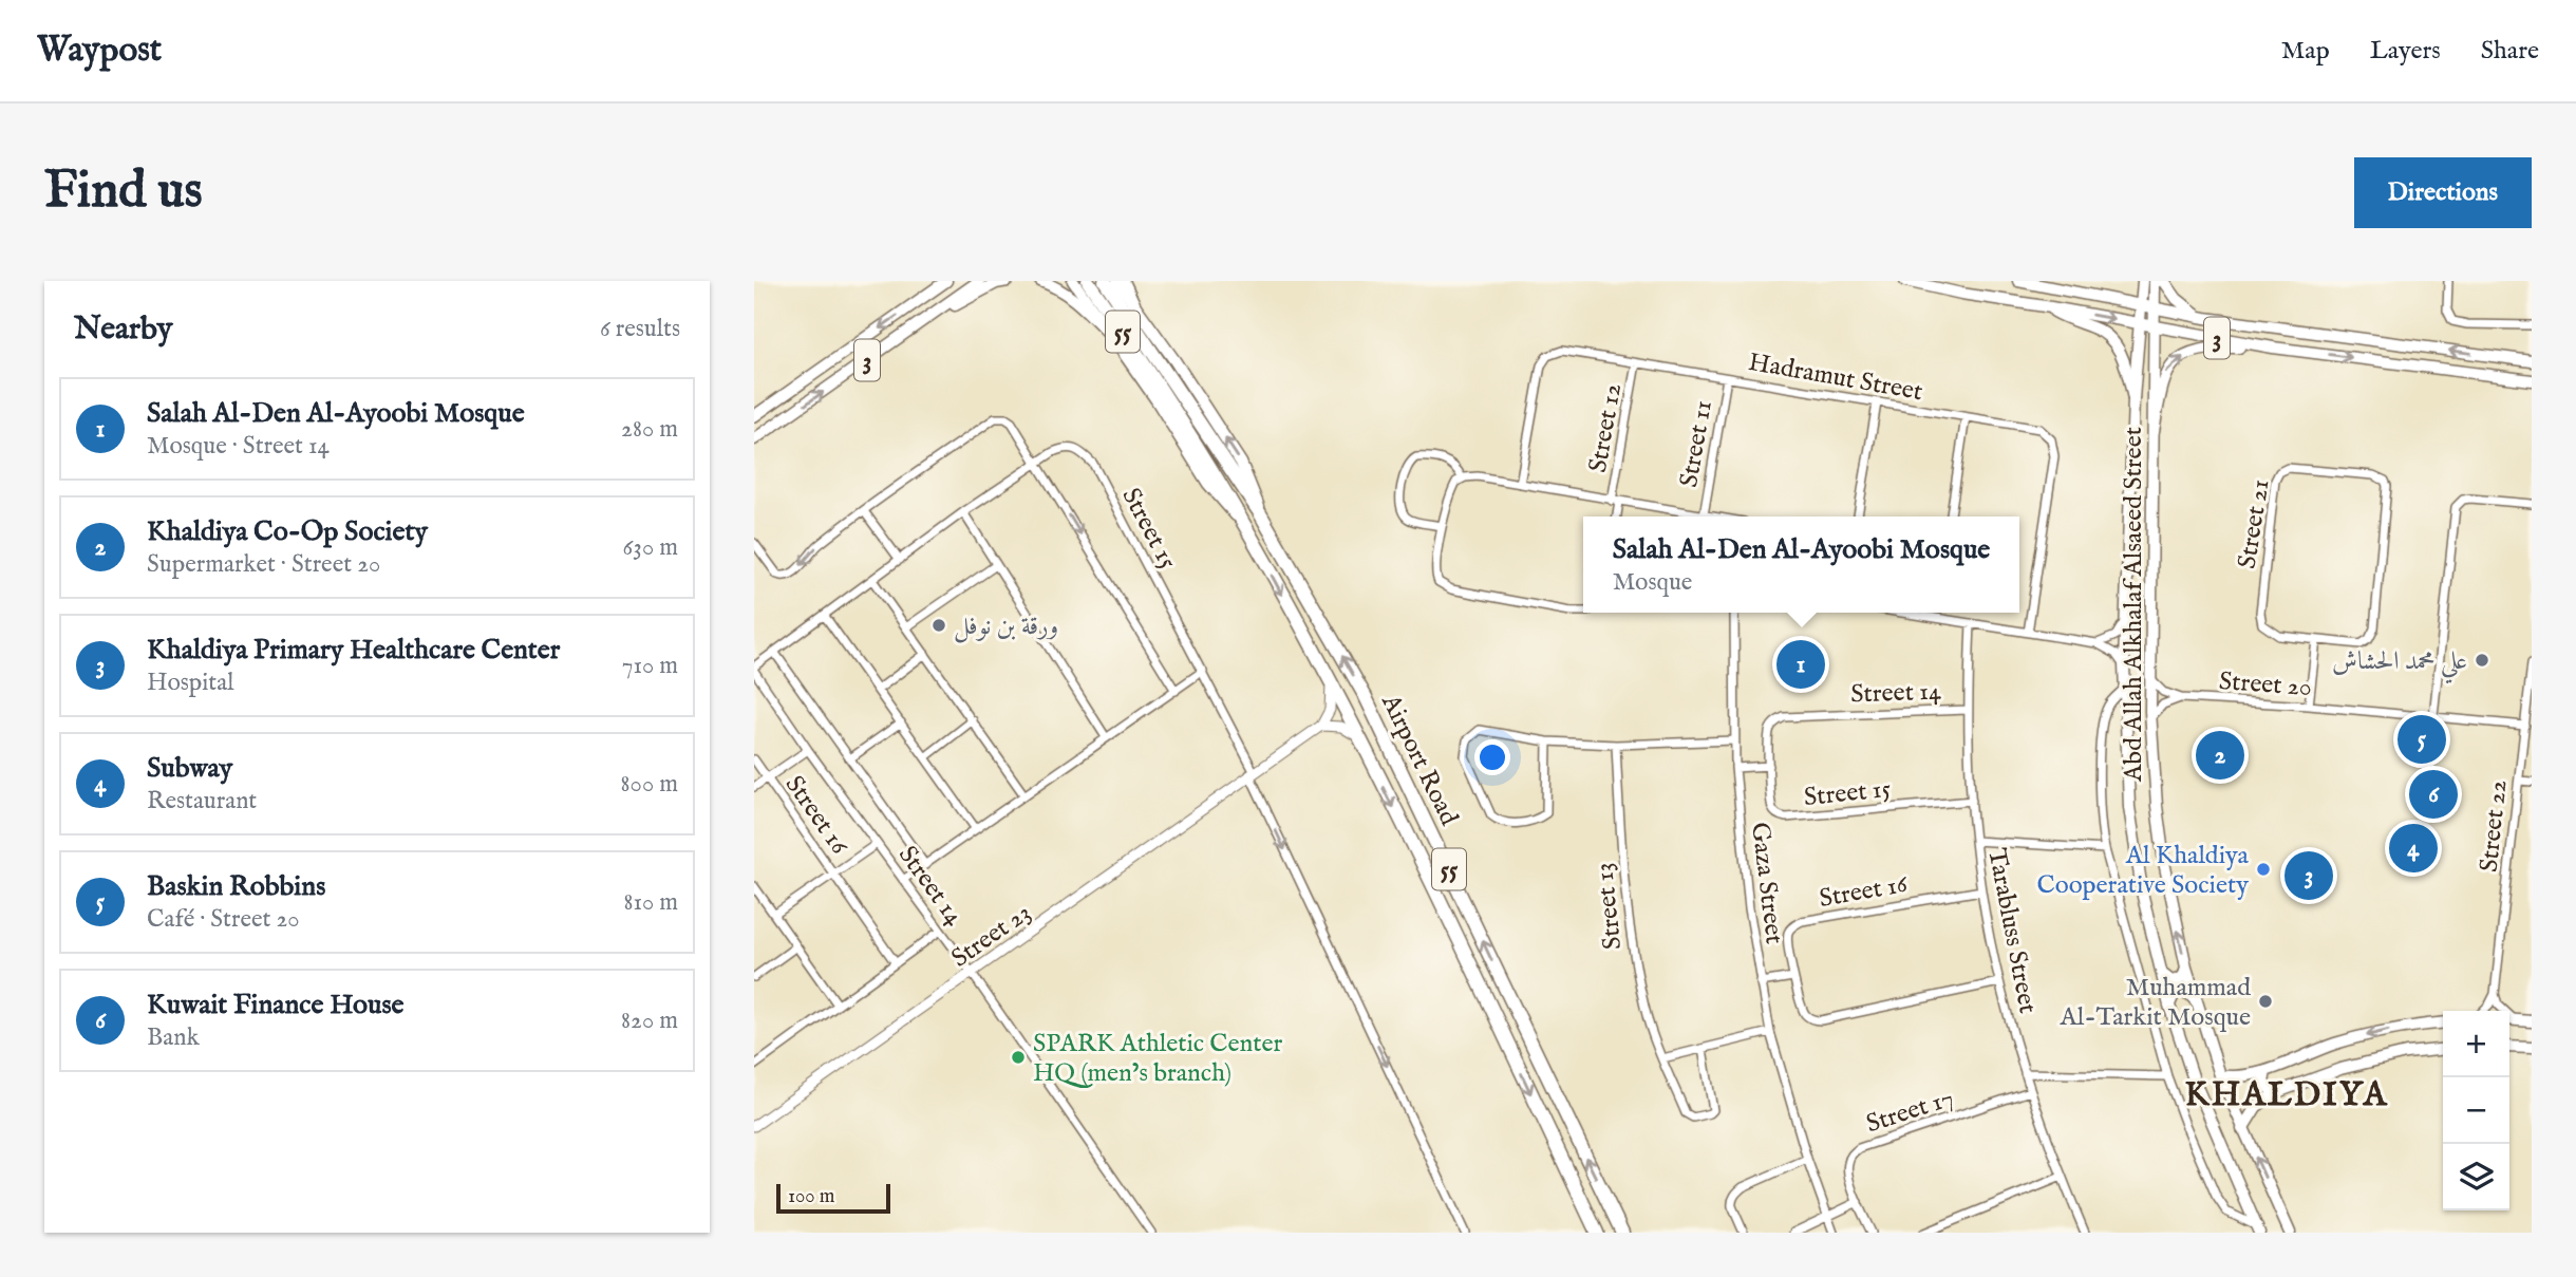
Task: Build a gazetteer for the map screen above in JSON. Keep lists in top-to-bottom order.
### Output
{
  "streets": {
    "highway": ["55", "Airport Road"],
    "main road": ["3", "Abd Allah Alkhalaf Alsaeed Street"],
    "street": [
      "Hadramut Street",
      "Street 12",
      "Street 11",
      "Street 21",
      "Street 15",
      "Street 20",
      "Street 14",
      "Street 16",
      "Street 22",
      "Gaza Street",
      "Street 13",
      "Tarabluss Street",
      "Street 23",
      "Street 17"
    ]
  },
  "crossings": [
    ["3", "Abd Allah Alkhalaf Alsaeed Street"],
    ["Hadramut Street", "Street 12"],
    ["Hadramut Street", "Street 11"],
    ["Street 15", "Street 14"],
    ["Street 15", "Tarabluss Street"],
    ["Street 15", "Street 23"],
    ["Abd Allah Alkhalaf Alsaeed Street", "Street 20"],
    ["Street 20", "Street 22"],
    ["Street 14", "Street 16"],
    ["Street 14", "Tarabluss Street"],
    ["Street 14", "Street 23"],
    ["Street 16", "Tarabluss Street"],
    ["Tarabluss Street", "Street 17"]
  ],
  "districts": ["KHALDIYA"],
  "places": [
    "ورقة بن نوفل",
    "علي محمد الحشاش",
    "Al Khaldiya Cooperative Society",
    "Muhammad Al-Tarkit Mosque",
    "SPARK Athletic Center HQ (men’s branch)"
  ],
  "scale_bar": "100 m",
  "page": {
    "header": "Waypost",
    "nav": ["Map", "Layers", "Share"],
    "buttons": "Directions",
    "title": "Find us",
    "heading": ["Nearby", "6 results"],
    "list": [
      {
        "mark": "1",
        "name": "Salah Al-Den Al-Ayoobi Mosque",
        "note": "Mosque · Street 14",
        "value": "280 m"
      },
      {
        "mark": "2",
        "name": "Khaldiya Co-Op Society",
        "note": "Supermarket · Street 20",
        "value": "630 m"
      },
      {
        "mark": "3",
        "name": "Khaldiya Primary Healthcare Center",
        "note": "Hospital",
        "value": "710 m"
      },
      {
        "mark": "4",
        "name": "Subway",
        "note": "Restaurant",
        "value": "800 m"
      },
      {
        "mark": "5",
        "name": "Baskin Robbins",
        "note": "Café · Street 20",
        "value": "810 m"
      },
      {
        "mark": "6",
        "name": "Kuwait Finance House",
        "note": "Bank",
        "value": "820 m"
      }
    ],
    "popup": ["Salah Al-Den Al-Ayoobi Mosque", "Mosque"],
    "pins": [
      "1",
      "5",
      "2",
      "6",
      "4",
      "3"
    ],
    "map_buttons": ["+", "−"],
    "scale": "100 m"
  }
}
